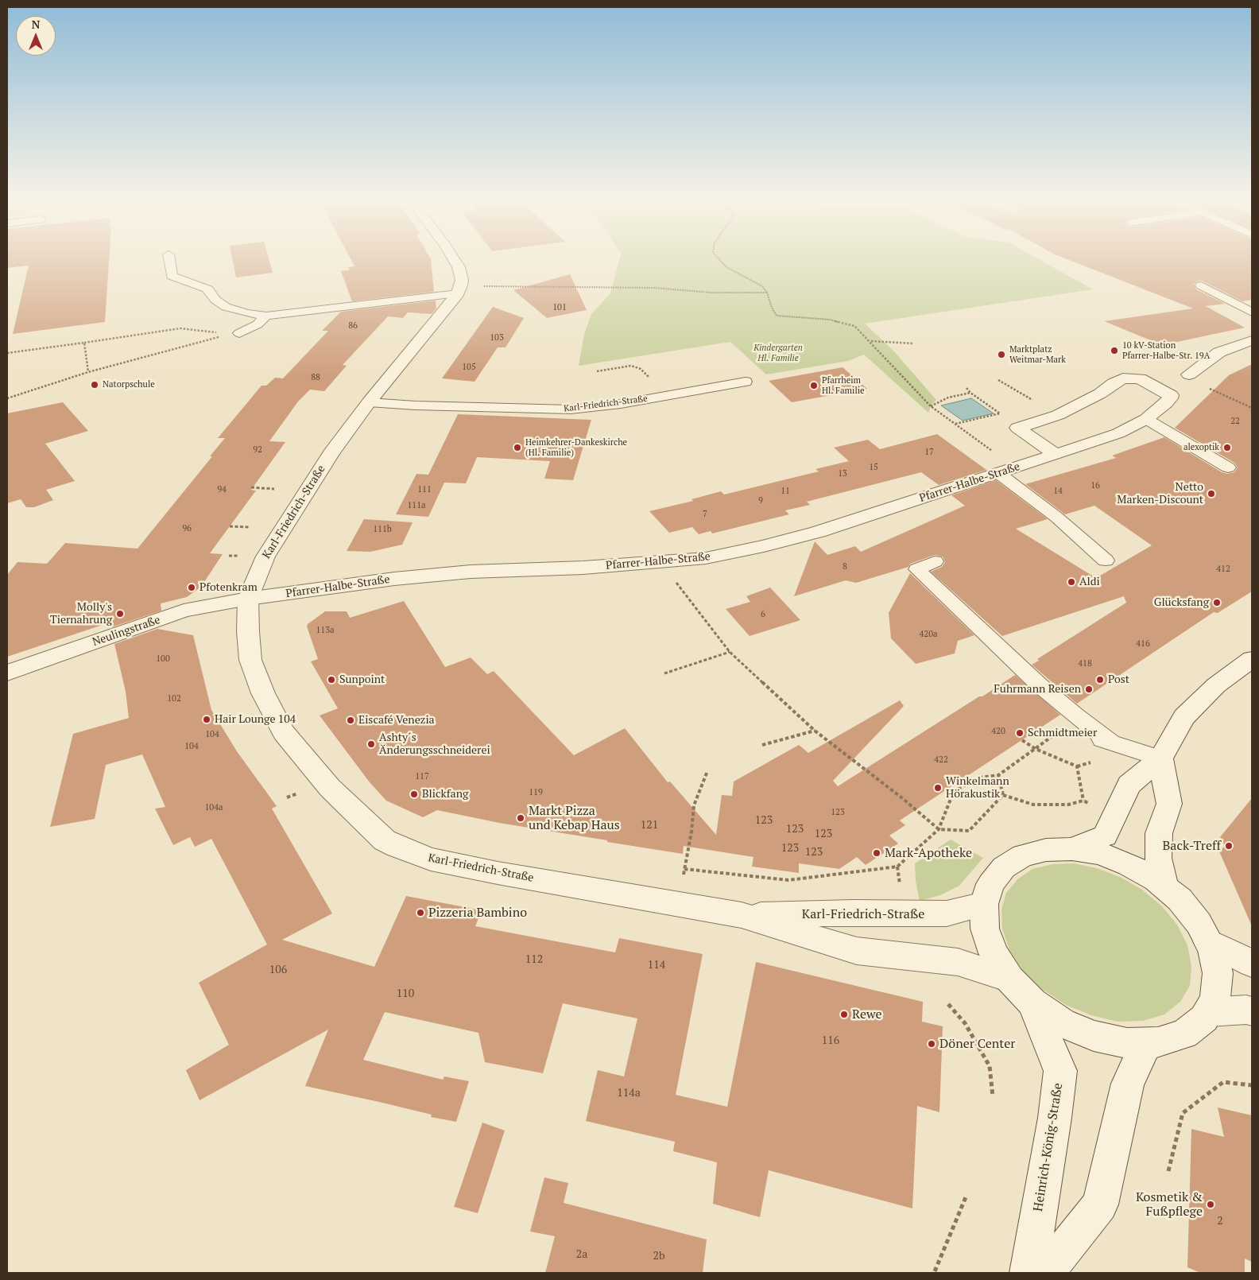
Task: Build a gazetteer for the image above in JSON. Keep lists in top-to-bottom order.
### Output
{
  "streets": {
    "street": [
      "Karl-Friedrich-Straße",
      "Pfarrer-Halbe-Straße",
      "Neulingstraße",
      "Heinrich-König-Straße"
    ]
  },
  "crossings": [
    ["Karl-Friedrich-Straße", "Pfarrer-Halbe-Straße"],
    ["Karl-Friedrich-Straße", "Neulingstraße"],
    ["Pfarrer-Halbe-Straße", "Neulingstraße"]
  ],
  "parks": ["Kindergarten Hl. Familie"],
  "places": [
    "10 kV-Station Pfarrer-Halbe-Str. 19A",
    "Marktplatz Weitmar-Mark",
    "Natorpschule",
    "Pfarrheim Hl. Familie",
    "Heimkehrer-Dankeskirche (Hl. Familie)",
    "alexoptik",
    "Netto Marken-Discount",
    "Aldi",
    "Pfotenkram",
    "Glücksfang",
    "Molly's Tiernahrung",
    "Sunpoint",
    "Post",
    "Fuhrmann Reisen",
    "Hair Lounge 104",
    "Eiscafé Venezia",
    "Schmidtmeier",
    "Ashty´s Änderungsschneiderei",
    "Winkelmann Hörakustik",
    "Blickfang",
    "Markt Pizza und Kebap Haus",
    "Back-Treff",
    "Mark-Apotheke",
    "Pizzeria Bambino",
    "Rewe",
    "Döner Center",
    "Kosmetik & Fußpflege"
  ],
  "house_numbers": [
    "101",
    "86",
    "103",
    "105",
    "88",
    "22",
    "92",
    "17",
    "15",
    "13",
    "16",
    "94",
    "111",
    "11",
    "14",
    "9",
    "111a",
    "7",
    "96",
    "111b",
    "8",
    "412",
    "6",
    "113a",
    "420a",
    "416",
    "100",
    "418",
    "102",
    "420",
    "104",
    "104",
    "422",
    "117",
    "119",
    "104a",
    "123",
    "123",
    "121",
    "123",
    "123",
    "123",
    "123",
    "112",
    "114",
    "106",
    "110",
    "116",
    "114a",
    "2",
    "2a",
    "2b"
  ],
  "north": "top"
}
